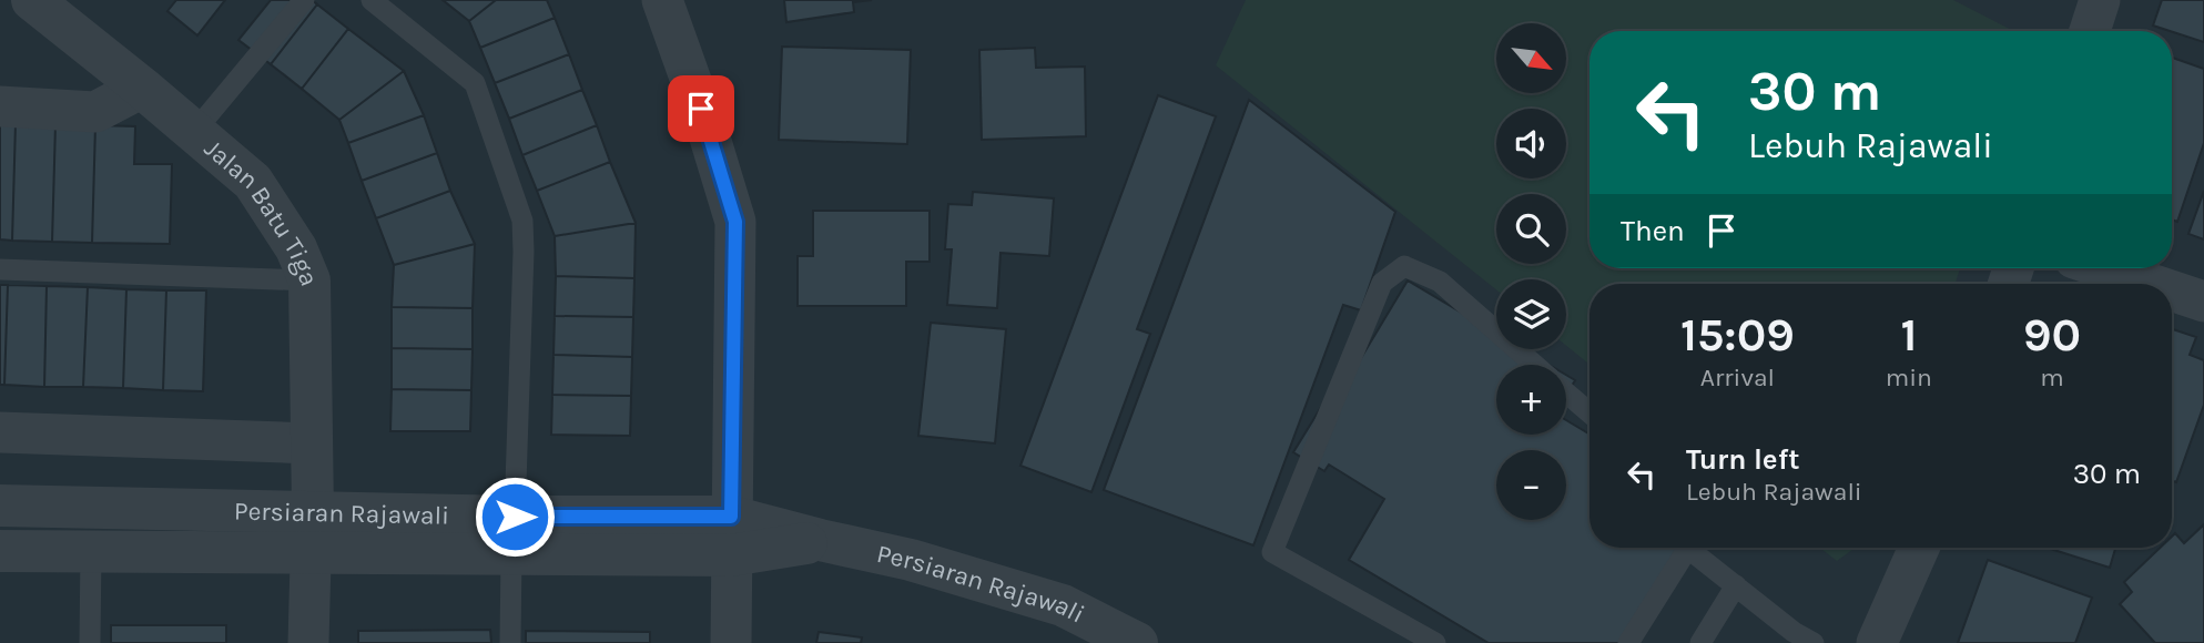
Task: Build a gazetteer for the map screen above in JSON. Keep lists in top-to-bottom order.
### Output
{
  "streets": {
    "street": ["Jalan Batu Tiga", "Persiaran Rajawali"]
  },
  "crossings": [
    ["Jalan Batu Tiga", "Persiaran Rajawali"]
  ],
  "north": "bottom right",
  "page": {
    "map_buttons": ["+", "−"],
    "turn": ["30 m", "Lebuh Rajawali"],
    "then": "Then",
    "eta": [
      "15:09",
      "Arrival",
      "1",
      "min",
      "90",
      "m"
    ],
    "list": [
      {
        "name": "Turn left",
        "note": "Lebuh Rajawali",
        "value": "30 m"
      }
    ]
  }
}
